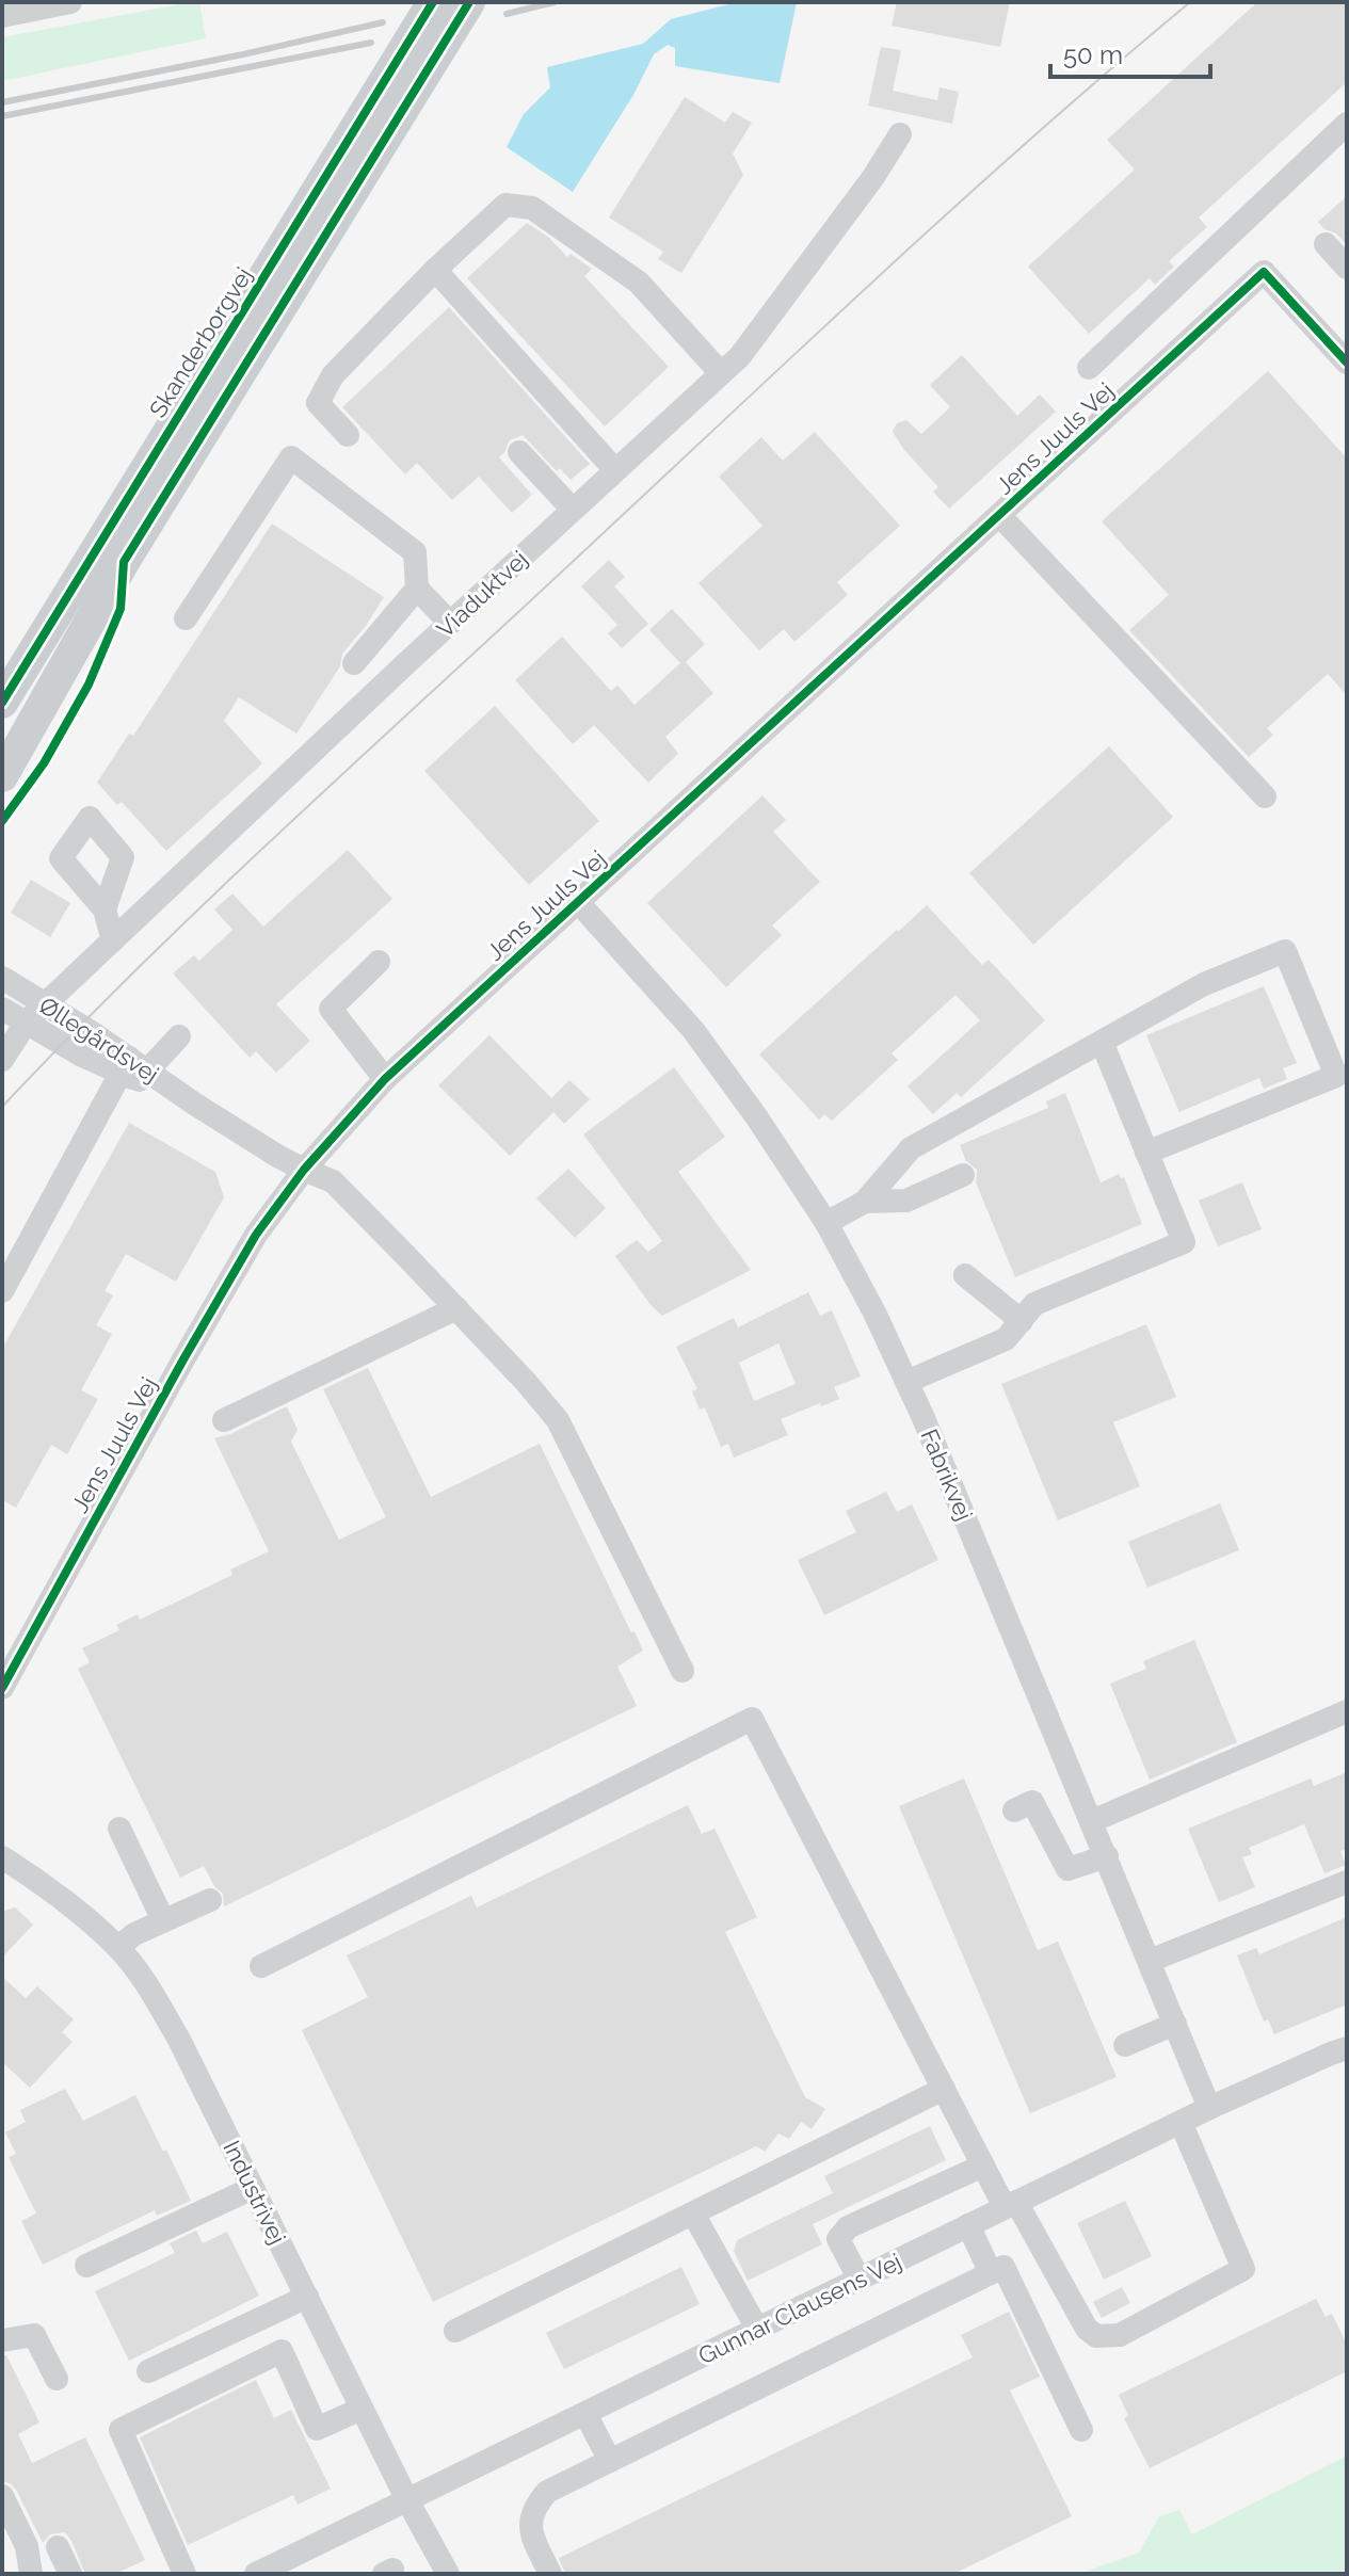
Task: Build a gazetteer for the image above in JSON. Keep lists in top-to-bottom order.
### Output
{
  "streets": {
    "main road": ["Skanderborgvej"],
    "street": [
      "Jens Juuls Vej",
      "Viaduktvej",
      "Øllegårdsvej",
      "Fabrikvej",
      "Industrivej",
      "Gunnar Clausens Vej"
    ]
  },
  "crossings": [
    ["Jens Juuls Vej", "Øllegårdsvej"],
    ["Jens Juuls Vej", "Fabrikvej"],
    ["Viaduktvej", "Øllegårdsvej"],
    ["Fabrikvej", "Gunnar Clausens Vej"],
    ["Industrivej", "Gunnar Clausens Vej"]
  ],
  "scale_bar": "50 m"
}
